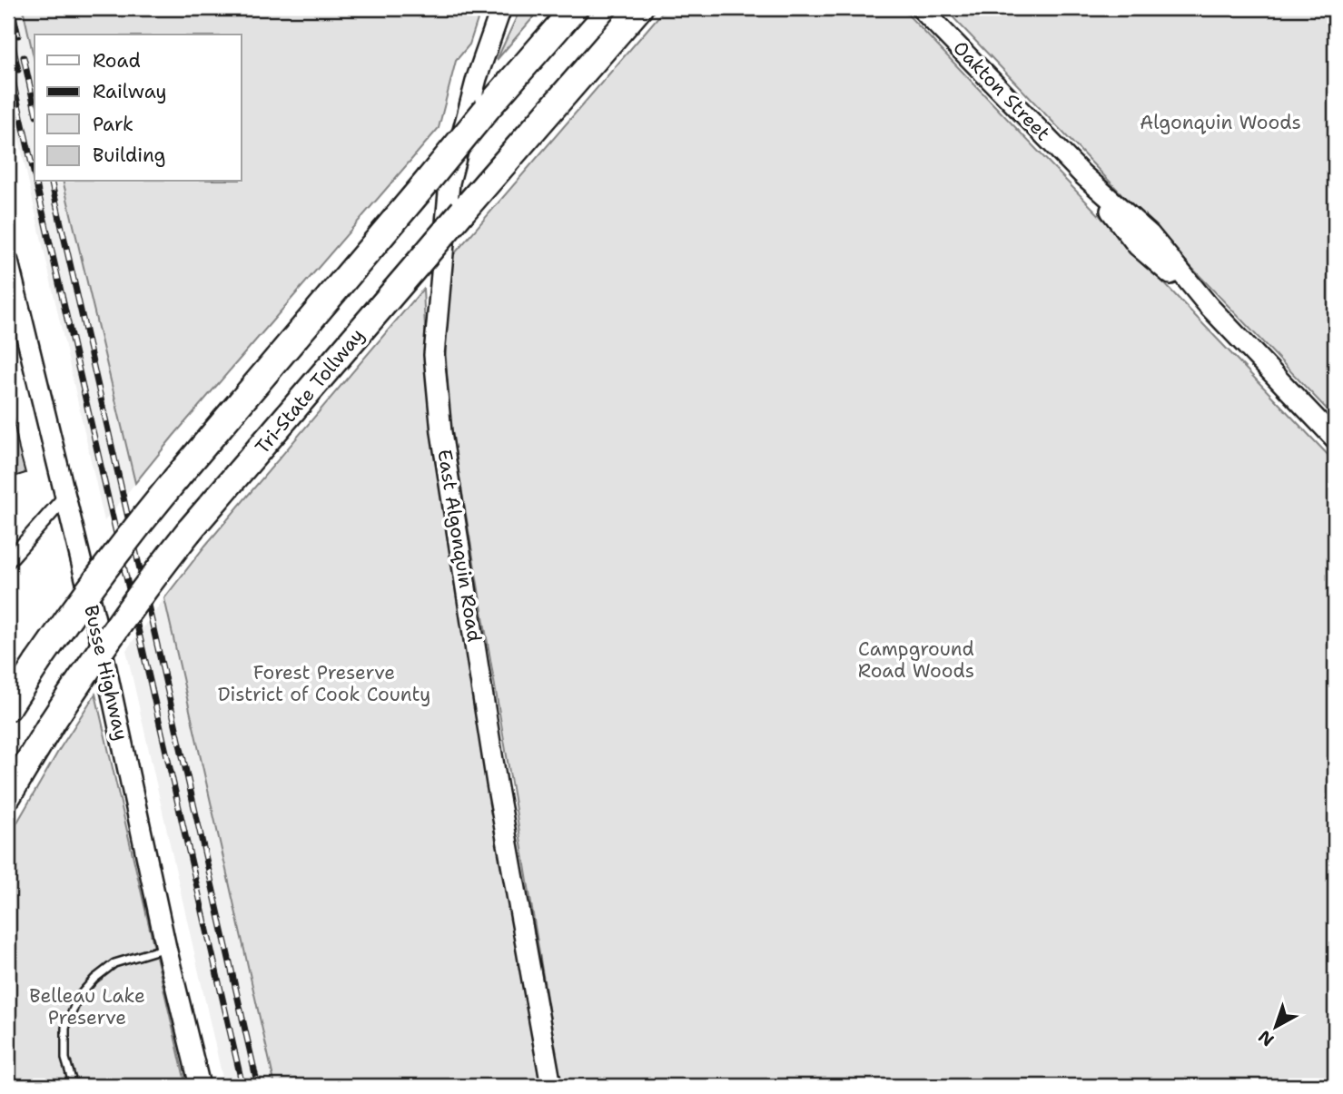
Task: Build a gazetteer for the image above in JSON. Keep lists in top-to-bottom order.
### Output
{
  "streets": {
    "highway": ["Tri-State Tollway"],
    "main road": ["Oakton Street", "East Algonquin Road", "Busse Highway"]
  },
  "parks": [
    "Algonquin Woods",
    "Campground Road Woods",
    "Forest Preserve District of Cook County",
    "Belleau Lake Preserve"
  ],
  "legend": [
    "Road",
    "Railway",
    "Park",
    "Building"
  ],
  "north": "bottom left"
}
